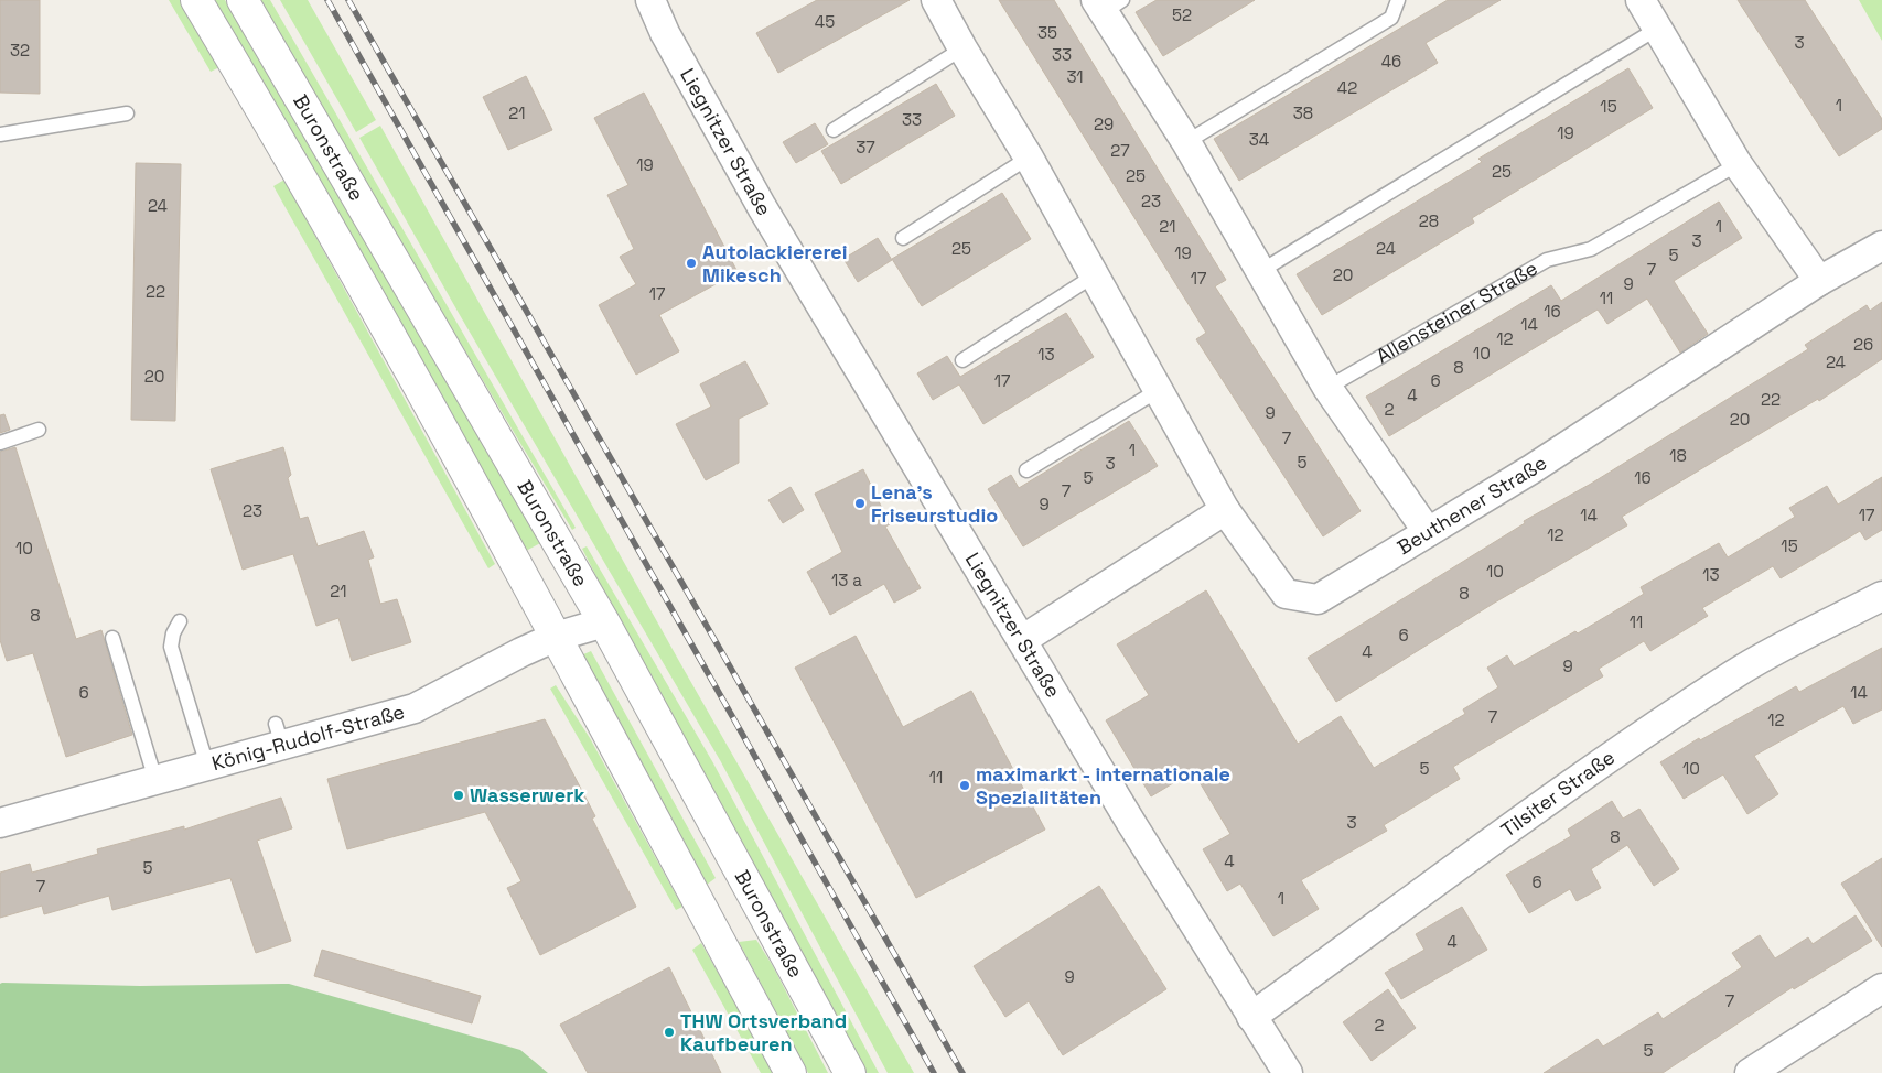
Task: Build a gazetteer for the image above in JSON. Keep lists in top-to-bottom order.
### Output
{
  "streets": {
    "street": [
      "Liegnitzer Straße",
      "Buronstraße",
      "Beuthener Straße",
      "König-Rudolf-Straße",
      "Tilsiter Straße"
    ],
    "lane": ["Allensteiner Straße"]
  },
  "crossings": [
    ["Liegnitzer Straße", "Tilsiter Straße"],
    ["Buronstraße", "König-Rudolf-Straße"]
  ],
  "places": [
    "Autolackiererei Mikesch",
    "Lena's Friseurstudio",
    "maximarkt - internationale Spezialitäten",
    "Wasserwerk",
    "THW Ortsverband Kaufbeuren"
  ],
  "house_numbers": [
    "52",
    "45",
    "35",
    "3",
    "32",
    "33",
    "46",
    "31",
    "42",
    "1",
    "15",
    "21",
    "38",
    "33",
    "29",
    "19",
    "34",
    "37",
    "27",
    "19",
    "25",
    "25",
    "23",
    "24",
    "28",
    "21",
    "1",
    "3",
    "25",
    "24",
    "19",
    "5",
    "7",
    "20",
    "17",
    "9",
    "22",
    "17",
    "11",
    "16",
    "14",
    "12",
    "26",
    "10",
    "13",
    "24",
    "8",
    "20",
    "17",
    "6",
    "4",
    "22",
    "2",
    "9",
    "20",
    "7",
    "1",
    "18",
    "5",
    "3",
    "5",
    "16",
    "7",
    "9",
    "23",
    "14",
    "17",
    "12",
    "15",
    "10",
    "10",
    "13",
    "13 a",
    "21",
    "8",
    "8",
    "11",
    "6",
    "4",
    "9",
    "6",
    "14",
    "7",
    "12",
    "5",
    "10",
    "11",
    "3",
    "8",
    "4",
    "5",
    "6",
    "7",
    "1",
    "4",
    "9",
    "7",
    "2",
    "5"
  ]
}
